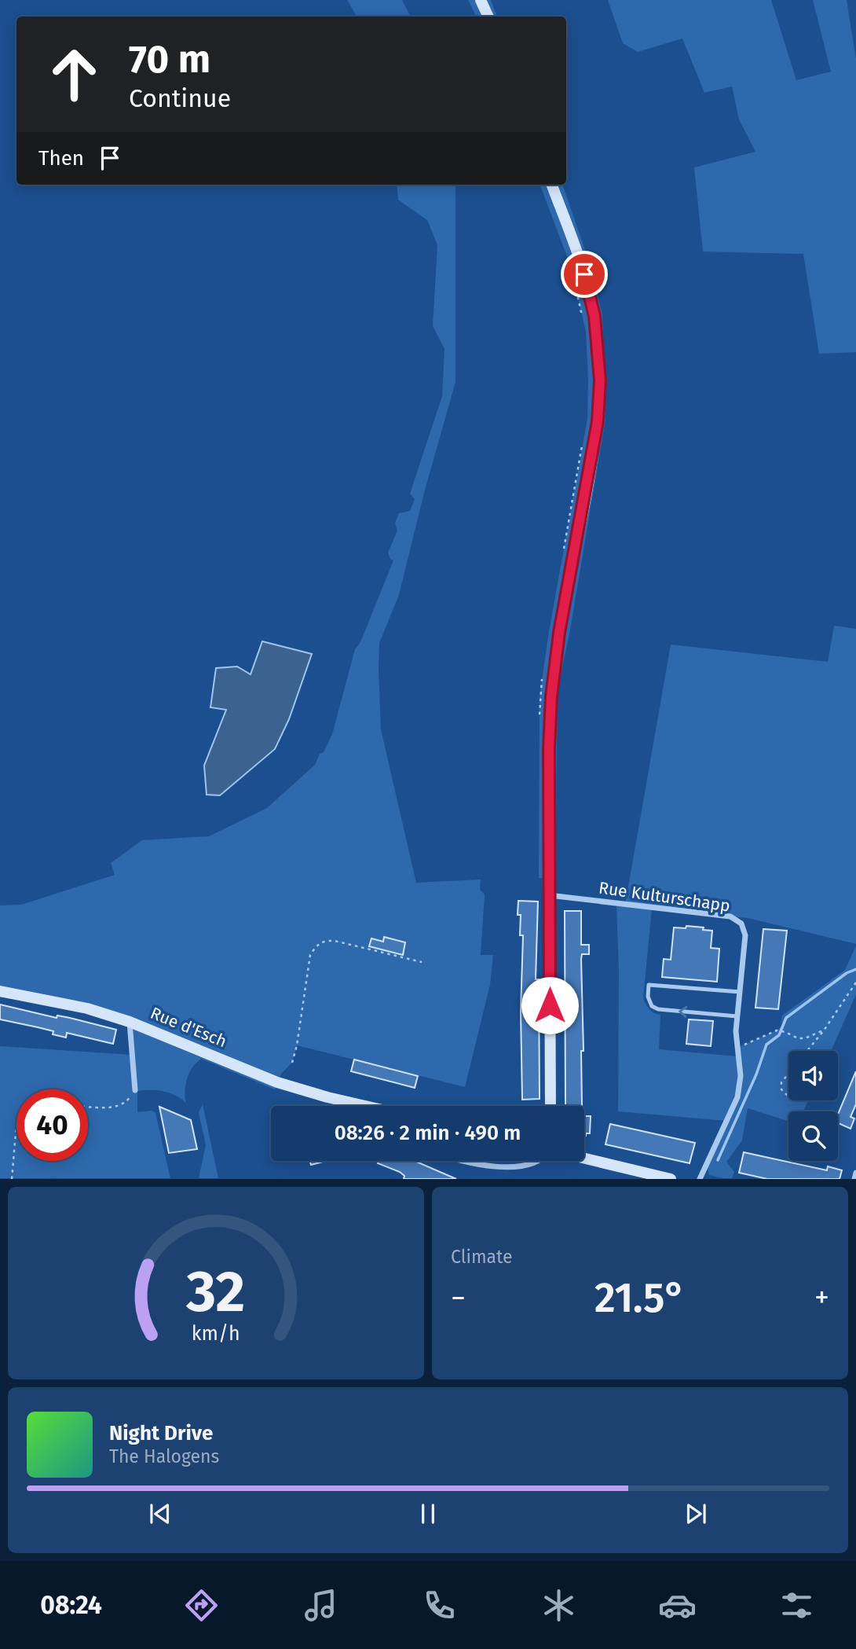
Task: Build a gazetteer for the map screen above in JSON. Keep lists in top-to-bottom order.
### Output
{
  "streets": {
    "street": ["Rue Kulturschapp", "Rue d'Esch"]
  },
  "page": {
    "turn": ["70 m", "Continue"],
    "then": "Then",
    "limit": "40",
    "trip": "08:26 · 2 min · 490 m",
    "tile": "Climate",
    "heat": ["−", "21.5°", "+"],
    "song": ["Night Drive", "The Halogens"],
    "tabs": "08:24",
    "gauge": ["32", "km/h"]
  }
}
